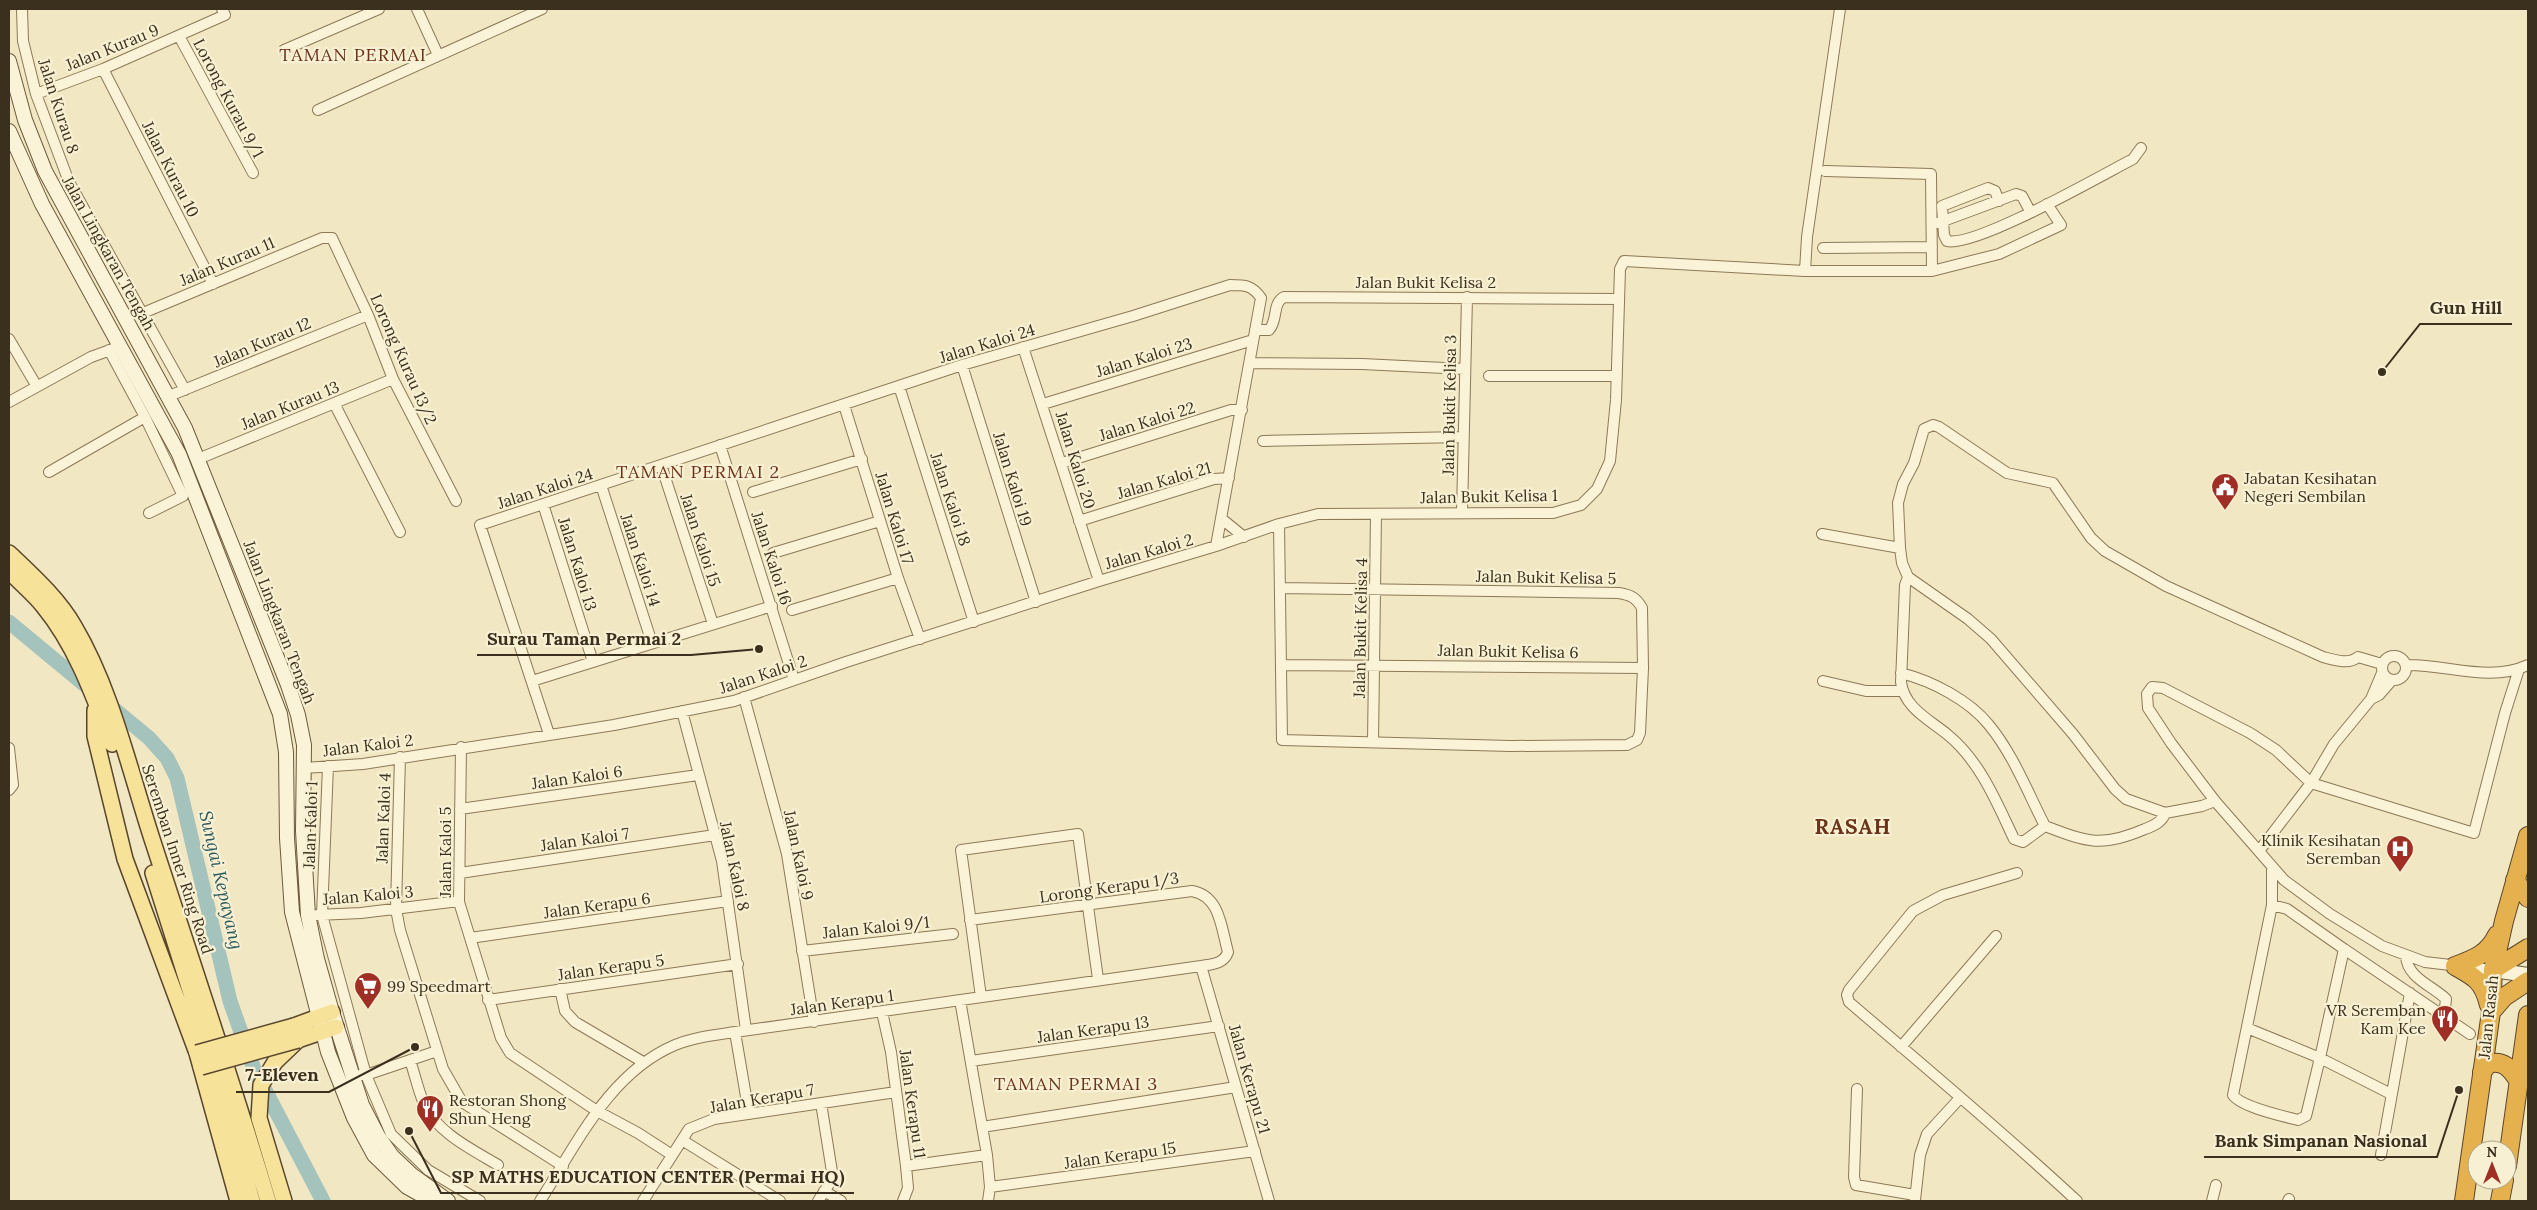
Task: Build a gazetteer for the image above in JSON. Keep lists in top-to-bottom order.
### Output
{
  "streets": {
    "highway": ["Jalan Rasah"],
    "main road": ["Seremban Inner Ring Road"],
    "street": [
      "Jalan Kurau 9",
      "Lorong Kurau 9/1",
      "Jalan Kurau 8",
      "Jalan Kurau 10",
      "Jalan Lingkaran Tengah",
      "Jalan Kurau 11",
      "Jalan Bukit Kelisa 2",
      "Jalan Kurau 12",
      "Jalan Kaloi 24",
      "Jalan Kaloi 23",
      "Lorong Kurau 13/2",
      "Jalan Kurau 13",
      "Jalan Bukit Kelisa 3",
      "Jalan Kaloi 22",
      "Jalan Kaloi 20",
      "Jalan Kaloi 19",
      "Jalan Kaloi 21",
      "Jalan Bukit Kelisa 1",
      "Jalan Kaloi 18",
      "Jalan Kaloi 17",
      "Jalan Kaloi 15",
      "Jalan Kaloi 2",
      "Jalan Kaloi 16",
      "Jalan Kaloi 14",
      "Jalan Kaloi 13",
      "Jalan Bukit Kelisa 5",
      "Jalan Bukit Kelisa 4",
      "Jalan Bukit Kelisa 6",
      "Jalan Kaloi 6",
      "Jalan Kaloi 4",
      "Jalan Kaloi 1",
      "Jalan Kaloi 7",
      "Jalan Kaloi 5",
      "Jalan Kaloi 9",
      "Jalan Kaloi 8",
      "Lorong Kerapu 1/3",
      "Jalan Kaloi 3",
      "Jalan Kerapu 6",
      "Jalan Kaloi 9/1",
      "Jalan Kerapu 5",
      "Jalan Kerapu 1",
      "Jalan Kerapu 13",
      "Jalan Kerapu 21",
      "Jalan Kerapu 7",
      "Jalan Kerapu 11",
      "Jalan Kerapu 15"
    ]
  },
  "crossings": [
    ["Jalan Kurau 9", "Lorong Kurau 9/1"],
    ["Jalan Kurau 9", "Jalan Kurau 8"],
    ["Jalan Kurau 9", "Jalan Kurau 10"],
    ["Jalan Kurau 8", "Jalan Kurau 11"],
    ["Jalan Kurau 8", "Jalan Kurau 12"],
    ["Jalan Kurau 10", "Jalan Kurau 11"],
    ["Jalan Lingkaran Tengah", "Jalan Kurau 12"],
    ["Jalan Lingkaran Tengah", "Jalan Kurau 13"],
    ["Jalan Lingkaran Tengah", "Jalan Kaloi 2"],
    ["Jalan Lingkaran Tengah", "Jalan Kaloi 1"],
    ["Jalan Lingkaran Tengah", "Jalan Kaloi 3"],
    ["Jalan Kurau 11", "Lorong Kurau 13/2"],
    ["Jalan Bukit Kelisa 2", "Jalan Kaloi 24"],
    ["Jalan Bukit Kelisa 2", "Jalan Kaloi 23"],
    ["Jalan Bukit Kelisa 2", "Jalan Bukit Kelisa 3"],
    ["Jalan Bukit Kelisa 2", "Jalan Bukit Kelisa 1"],
    ["Jalan Kurau 12", "Lorong Kurau 13/2"],
    ["Jalan Kaloi 24", "Jalan Kaloi 23"],
    ["Jalan Kaloi 24", "Jalan Kaloi 22"],
    ["Jalan Kaloi 24", "Jalan Kaloi 20"],
    ["Jalan Kaloi 24", "Jalan Kaloi 19"],
    ["Jalan Kaloi 24", "Jalan Kaloi 21"],
    ["Jalan Kaloi 24", "Jalan Bukit Kelisa 1"],
    ["Jalan Kaloi 24", "Jalan Kaloi 18"],
    ["Jalan Kaloi 24", "Jalan Kaloi 17"],
    ["Jalan Kaloi 24", "Jalan Kaloi 15"],
    ["Jalan Kaloi 24", "Jalan Kaloi 2"],
    ["Jalan Kaloi 24", "Jalan Kaloi 16"],
    ["Jalan Kaloi 24", "Jalan Kaloi 14"],
    ["Jalan Kaloi 24", "Jalan Kaloi 13"],
    ["Jalan Kaloi 23", "Jalan Kaloi 20"],
    ["Lorong Kurau 13/2", "Jalan Kurau 13"],
    ["Jalan Bukit Kelisa 3", "Jalan Bukit Kelisa 1"],
    ["Jalan Kaloi 22", "Jalan Kaloi 20"],
    ["Jalan Kaloi 20", "Jalan Kaloi 21"],
    ["Jalan Kaloi 20", "Jalan Kaloi 2"],
    ["Jalan Kaloi 19", "Jalan Kaloi 2"],
    ["Jalan Bukit Kelisa 1", "Jalan Kaloi 2"],
    ["Jalan Bukit Kelisa 1", "Jalan Bukit Kelisa 4"],
    ["Jalan Kaloi 18", "Jalan Kaloi 2"],
    ["Jalan Kaloi 17", "Jalan Kaloi 2"],
    ["Jalan Kaloi 2", "Jalan Kaloi 16"],
    ["Jalan Kaloi 2", "Jalan Kaloi 4"],
    ["Jalan Kaloi 2", "Jalan Kaloi 1"],
    ["Jalan Kaloi 2", "Jalan Kaloi 5"],
    ["Jalan Kaloi 2", "Jalan Kaloi 9"],
    ["Jalan Kaloi 2", "Jalan Kaloi 8"],
    ["Jalan Bukit Kelisa 5", "Jalan Bukit Kelisa 4"],
    ["Jalan Bukit Kelisa 5", "Jalan Bukit Kelisa 6"],
    ["Jalan Bukit Kelisa 4", "Jalan Bukit Kelisa 6"],
    ["Jalan Kaloi 6", "Jalan Kaloi 5"],
    ["Jalan Kaloi 6", "Jalan Kaloi 8"],
    ["Jalan Kaloi 4", "Jalan Kaloi 3"],
    ["Jalan Kaloi 4", "Jalan Kerapu 1"],
    ["Jalan Kaloi 1", "Jalan Kaloi 3"],
    ["Jalan Kaloi 7", "Jalan Kaloi 5"],
    ["Jalan Kaloi 7", "Jalan Kaloi 8"],
    ["Jalan Kaloi 5", "Jalan Kaloi 3"],
    ["Jalan Kaloi 5", "Jalan Kerapu 6"],
    ["Jalan Kaloi 5", "Jalan Kerapu 5"],
    ["Jalan Kaloi 5", "Jalan Kerapu 1"],
    ["Jalan Kaloi 5", "Jalan Kerapu 7"],
    ["Jalan Kaloi 9", "Jalan Kaloi 9/1"],
    ["Jalan Kaloi 9", "Jalan Kerapu 1"],
    ["Jalan Kaloi 8", "Jalan Kerapu 6"],
    ["Jalan Kaloi 8", "Jalan Kerapu 5"],
    ["Jalan Kaloi 8", "Jalan Kerapu 1"],
    ["Lorong Kerapu 1/3", "Jalan Kerapu 1"],
    ["Jalan Kerapu 1", "Jalan Kerapu 21"],
    ["Jalan Kerapu 1", "Jalan Kerapu 11"],
    ["Jalan Kerapu 13", "Jalan Kerapu 21"],
    ["Jalan Kerapu 21", "Jalan Kerapu 15"],
    ["Jalan Kerapu 7", "Jalan Kerapu 11"]
  ],
  "districts": [
    "TAMAN PERMAI",
    "TAMAN PERMAI 2",
    "RASAH",
    "TAMAN PERMAI 3"
  ],
  "water": ["Sungai Kepayang"],
  "places": {
    "other": [
      "Gun Hill",
      "Surau Taman Permai 2",
      "7-Eleven",
      "Bank Simpanan Nasional",
      "SP MATHS EDUCATION CENTER (Permai HQ)"
    ],
    "public building": ["Jabatan Kesihatan Negeri Sembilan"],
    "hospital": ["Klinik Kesihatan Seremban"],
    "supermarket": ["99 Speedmart"],
    "restaurant": ["VR Seremban Kam Kee", "Restoran Shong Shun Heng"]
  },
  "north": "top"
}
